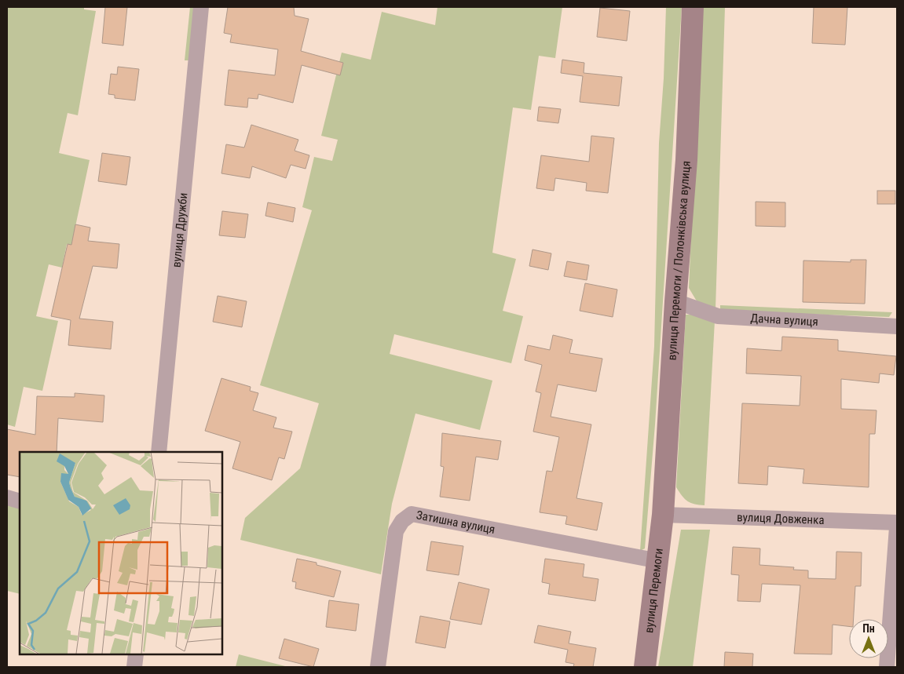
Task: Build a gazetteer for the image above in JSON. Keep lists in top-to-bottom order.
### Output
{
  "streets": {
    "main road": ["вулиця Перемоги / Полонківська вулиця", "вулиця Перемоги"],
    "street": [
      "вулиця Дружби",
      "Дачна вулиця",
      "вулиця Довженка",
      "Затишна вулиця"
    ]
  },
  "crossings": [
    ["вулиця Перемоги / Полонківська вулиця", "Дачна вулиця"],
    ["вулиця Перемоги / Полонківська вулиця", "вулиця Довженка"],
    ["вулиця Перемоги / Полонківська вулиця", "вулиця Перемоги"],
    ["вулиця Довженка", "вулиця Перемоги"],
    ["Затишна вулиця", "вулиця Перемоги"]
  ],
  "north": "top"
}
